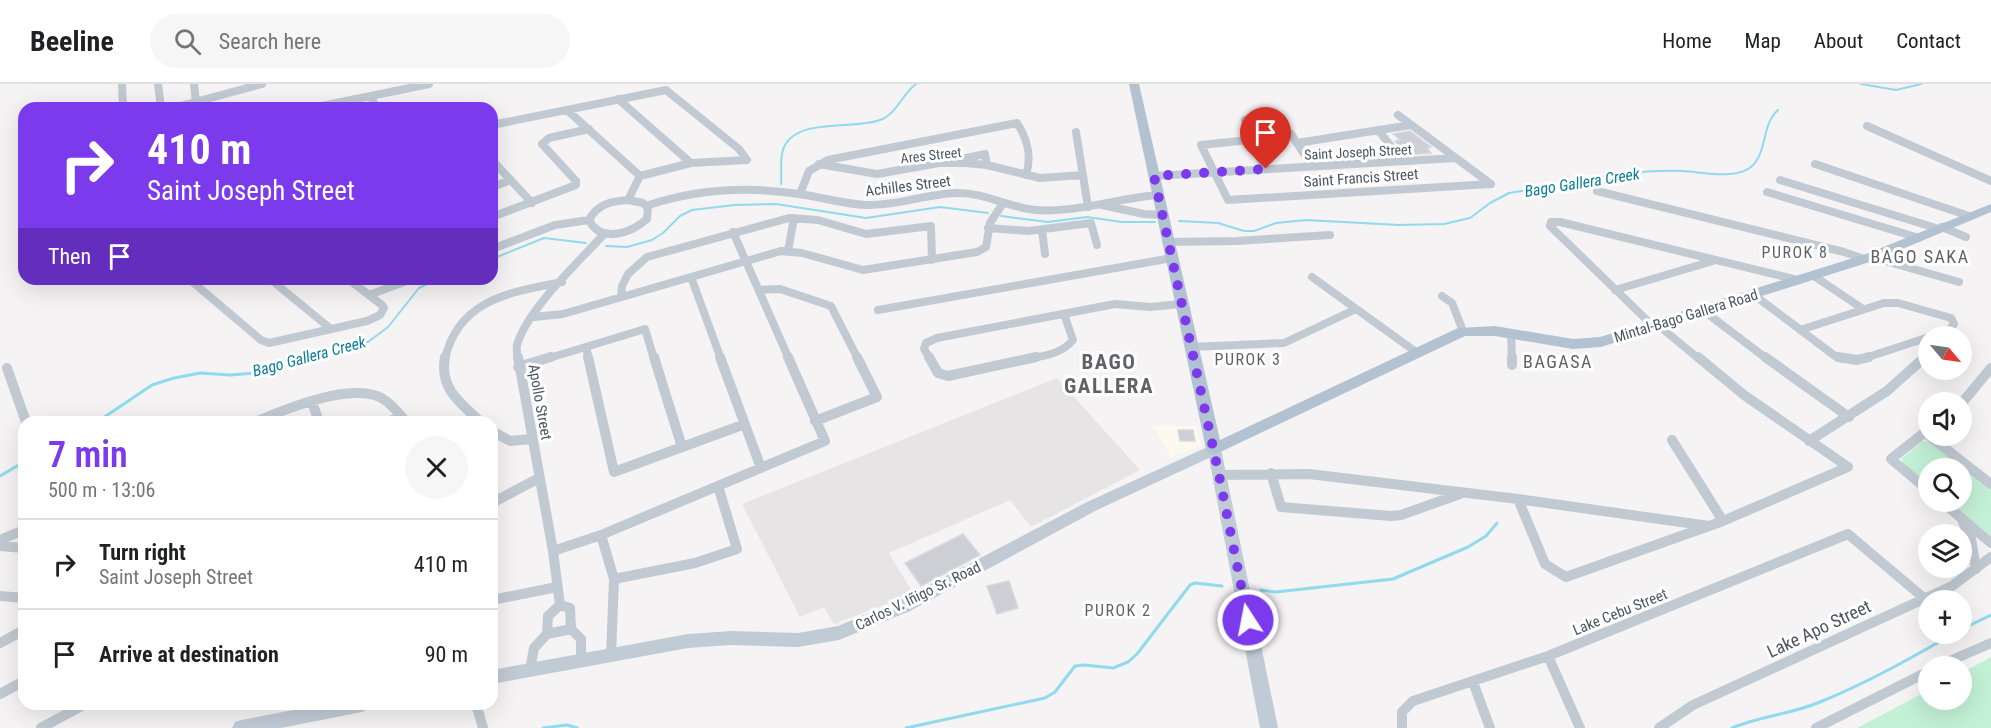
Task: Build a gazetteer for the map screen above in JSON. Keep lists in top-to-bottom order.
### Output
{
  "streets": {
    "main road": ["Mintal-Bago Gallera Road", "Carlos V. Iñigo Sr. Road"],
    "street": [
      "Saint Joseph Street",
      "Ares Street",
      "Saint Francis Street",
      "Achilles Street",
      "Apollo Street",
      "Lake Cebu Street",
      "Lake Apo Street"
    ]
  },
  "crossings": [
    ["Saint Joseph Street", "Saint Francis Street"],
    ["Mintal-Bago Gallera Road", "Carlos V. Iñigo Sr. Road"],
    ["Apollo Street", "Carlos V. Iñigo Sr. Road"]
  ],
  "districts": [
    "PUROK 8",
    "BAGO SAKA",
    "PUROK 3",
    "BAGO GALLERA",
    "BAGASA",
    "PUROK 2"
  ],
  "water": ["Bago Gallera Creek"],
  "north": "bottom right",
  "page": {
    "header": "Beeline",
    "search": "Search here",
    "nav": [
      "Home",
      "Map",
      "About",
      "Contact"
    ],
    "turn": ["410 m", "Saint Joseph Street"],
    "then": "Then",
    "map_buttons": ["+", "−"],
    "heading": ["7 min", "500 m · 13:06"],
    "list": [
      {
        "name": "Turn right",
        "note": "Saint Joseph Street",
        "value": "410 m"
      },
      {
        "name": "Arrive at destination",
        "value": "90 m"
      }
    ]
  }
}
